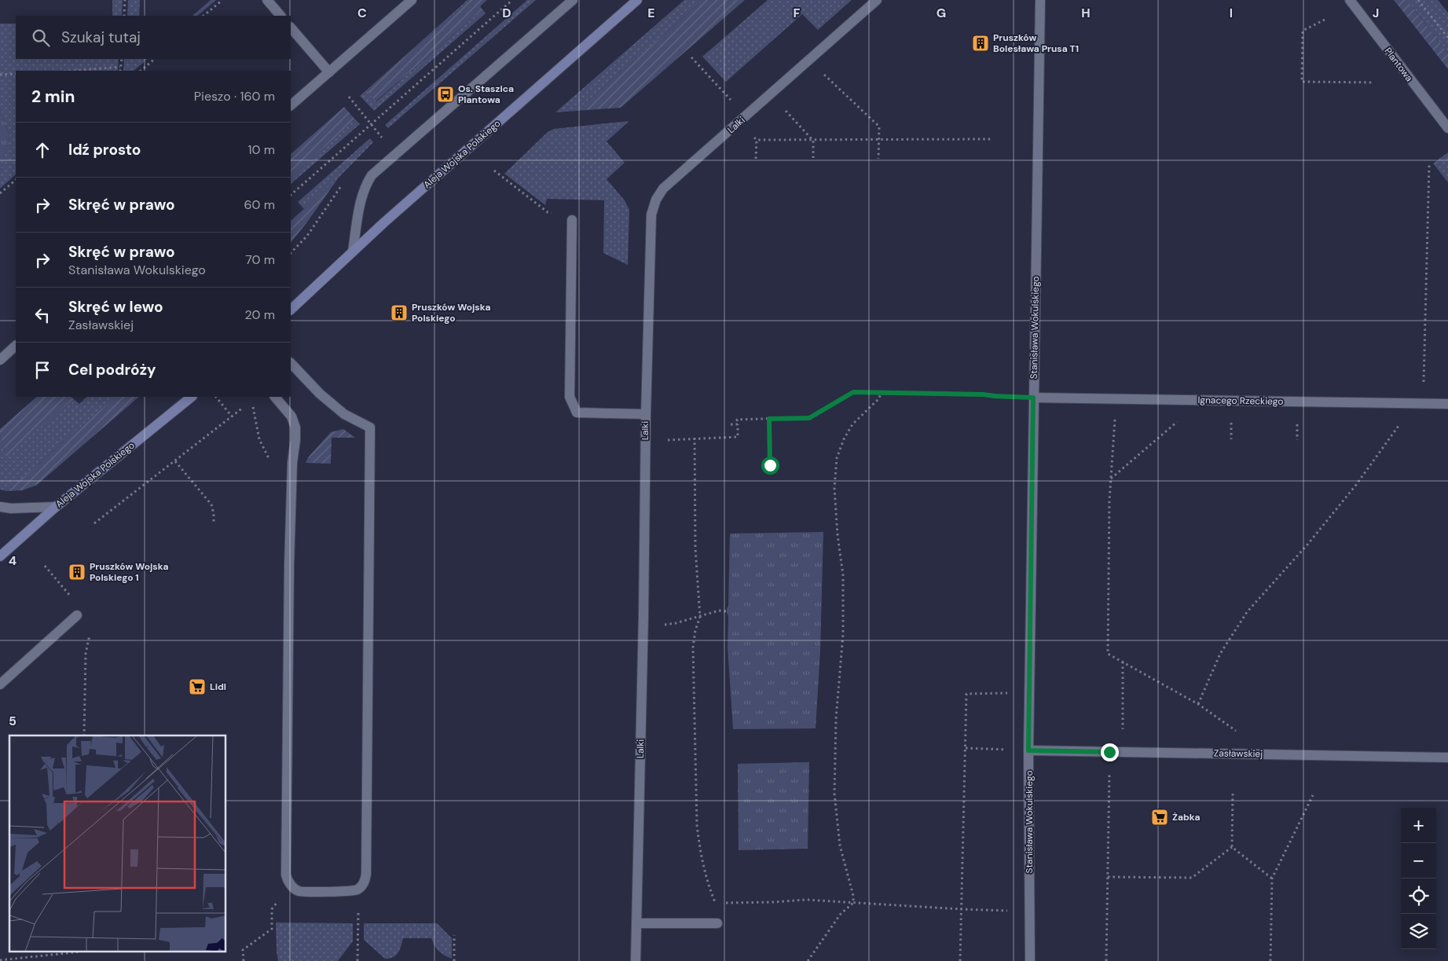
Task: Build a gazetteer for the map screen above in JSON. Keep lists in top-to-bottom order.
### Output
{
  "streets": {
    "main road": ["Aleja Wojska Polskiego"],
    "street": [
      "Plantowa",
      "Lalki",
      "Stanisława Wokulskiego",
      "Ignacego Rzeckiego",
      "Zasławskiej"
    ]
  },
  "crossings": [
    ["Stanisława Wokulskiego", "Ignacego Rzeckiego"],
    ["Stanisława Wokulskiego", "Zasławskiej"]
  ],
  "places": {
    "building": ["Pruszków Bolesława Prusa T1", "Pruszków Wojska Polskiego", "Pruszków Wojska Polskiego 1"],
    "bus stop": ["Os. Staszica Plantowa"],
    "supermarket": ["Lidl", "Żabka"]
  },
  "page": {
    "search": "Szukaj tutaj",
    "heading": ["2 min", "Pieszo · 160 m"],
    "list": [
      ["Idź prosto", "10 m"],
      ["Skręć w prawo", "60 m"],
      ["Skręć w prawo", "Stanisława Wokulskiego", "70 m"],
      ["Skręć w lewo", "Zasławskiej", "20 m"],
      "Cel podróży"
    ],
    "map_buttons": ["+", "−"]
  },
  "grid": {
    "columns": [
      "C",
      "D",
      "E",
      "F",
      "G",
      "H",
      "I",
      "J"
    ],
    "rows": ["4", "5"]
  }
}
